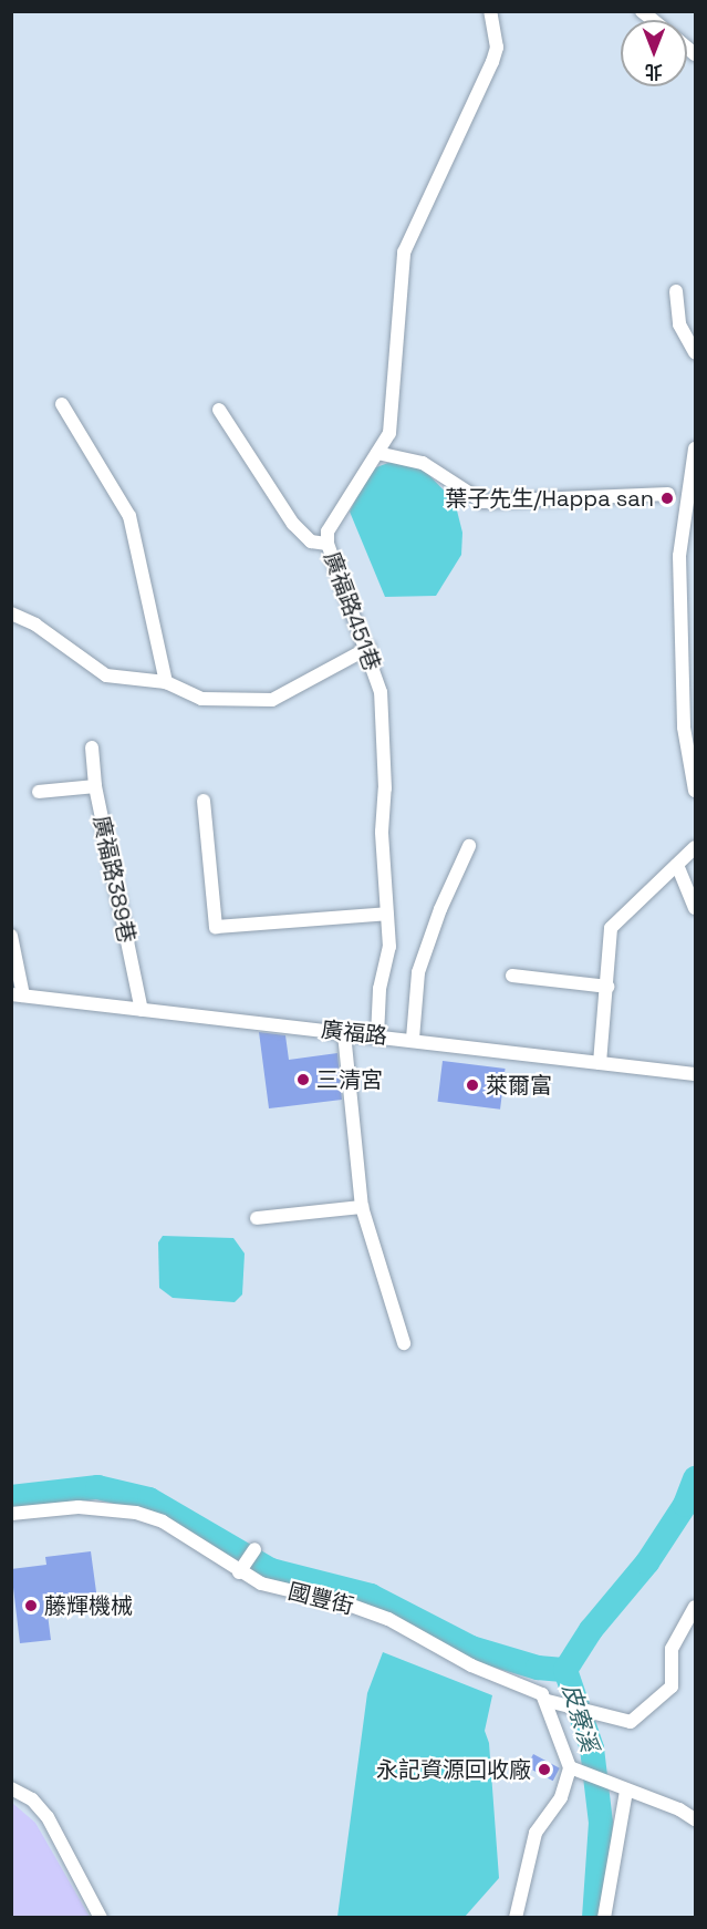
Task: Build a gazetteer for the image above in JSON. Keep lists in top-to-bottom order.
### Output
{
  "streets": {
    "street": [
      "廣福路451巷",
      "廣福路389巷",
      "廣福路",
      "國豐街"
    ]
  },
  "crossings": [
    ["廣福路451巷", "廣福路"],
    ["廣福路389巷", "廣福路"]
  ],
  "water": ["皮寮溪"],
  "places": [
    "葉子先生/Happa san",
    "三清宮",
    "萊爾富",
    "藤輝機械",
    "永記資源回收廠"
  ],
  "north": "bottom"
}
